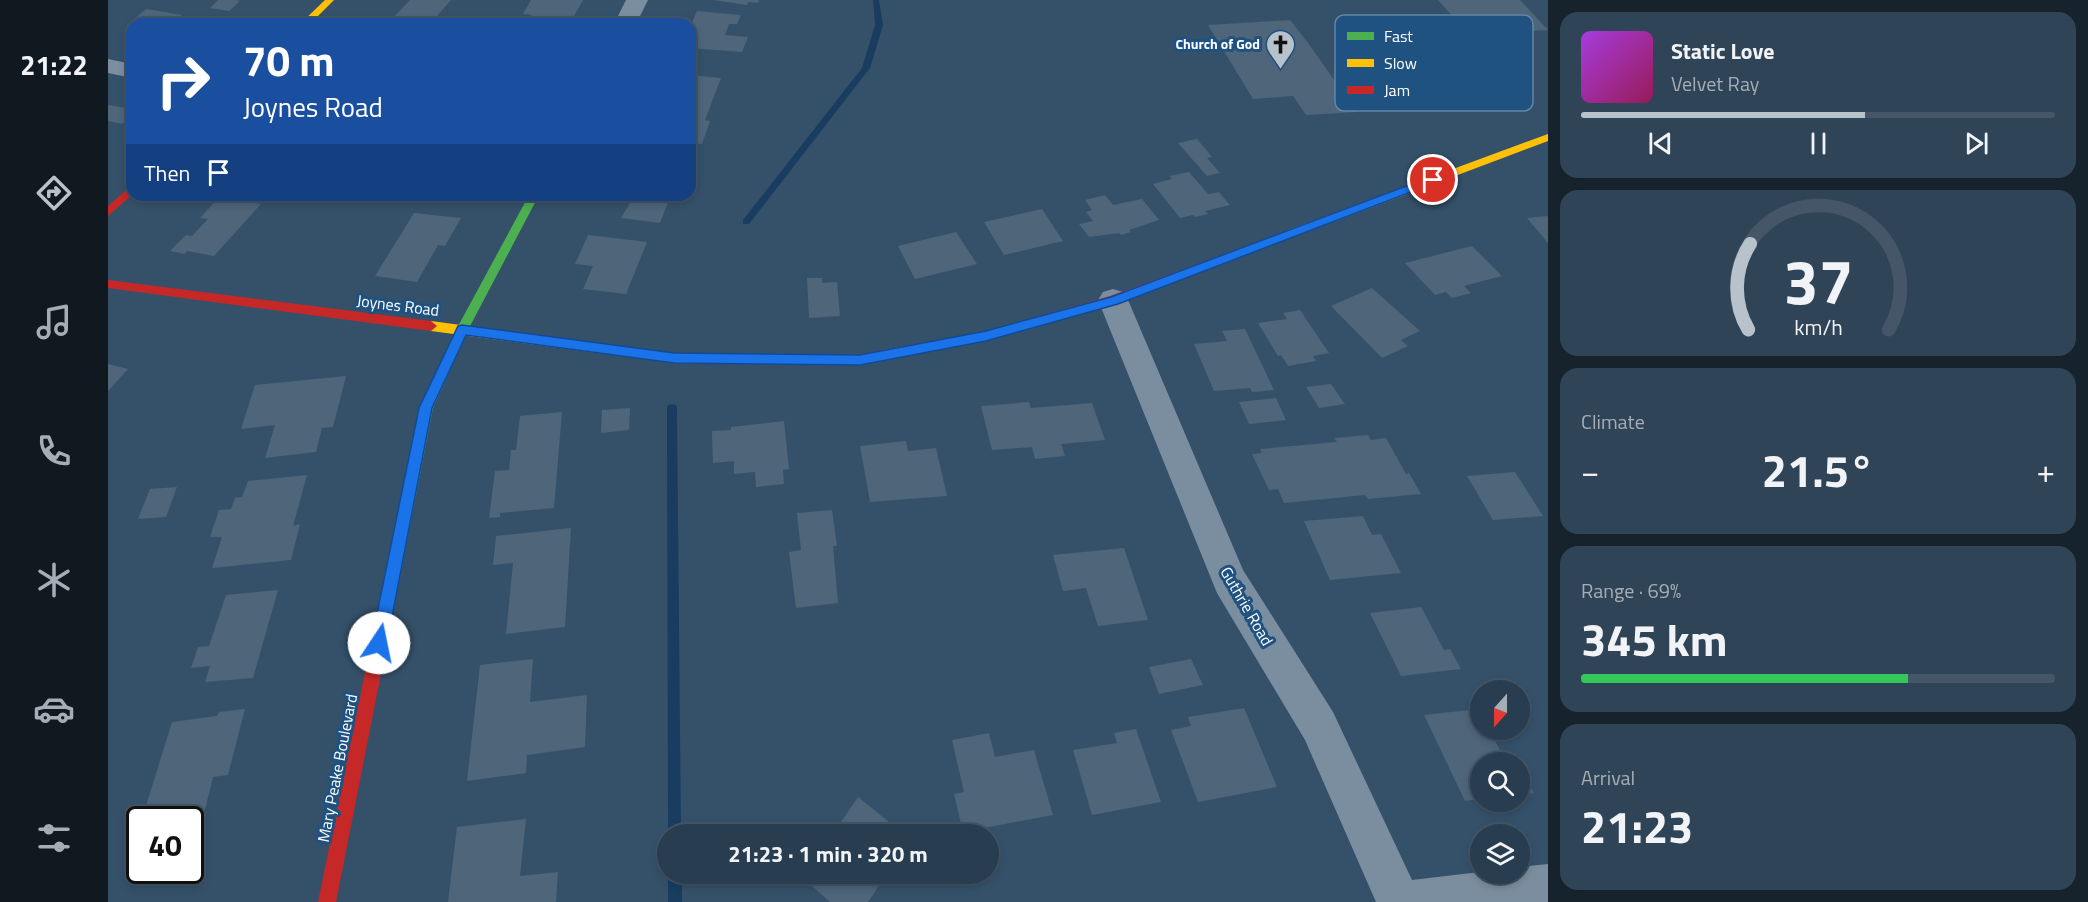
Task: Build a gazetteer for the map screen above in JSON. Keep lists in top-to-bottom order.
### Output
{
  "streets": {
    "street": ["Joynes Road", "Guthrie Road", "Mary Peake Boulevard"]
  },
  "crossings": [
    ["Joynes Road", "Guthrie Road"],
    ["Joynes Road", "Mary Peake Boulevard"]
  ],
  "places": {
    "church": ["Church of God"]
  },
  "legend": ["Fast", "Slow", "Jam"],
  "north": "bottom",
  "page": {
    "tabs": "21:22",
    "turn": ["70 m", "Joynes Road"],
    "song": ["Static Love", "Velvet Ray"],
    "then": "Then",
    "tile": [
      "Climate",
      ["Range · 69%", "345 km"],
      ["Arrival", "21:23"]
    ],
    "heat": ["−", "21.5°", "+"],
    "limit": "40",
    "trip": "21:23 · 1 min · 320 m",
    "gauge": ["37", "km/h"]
  }
}
